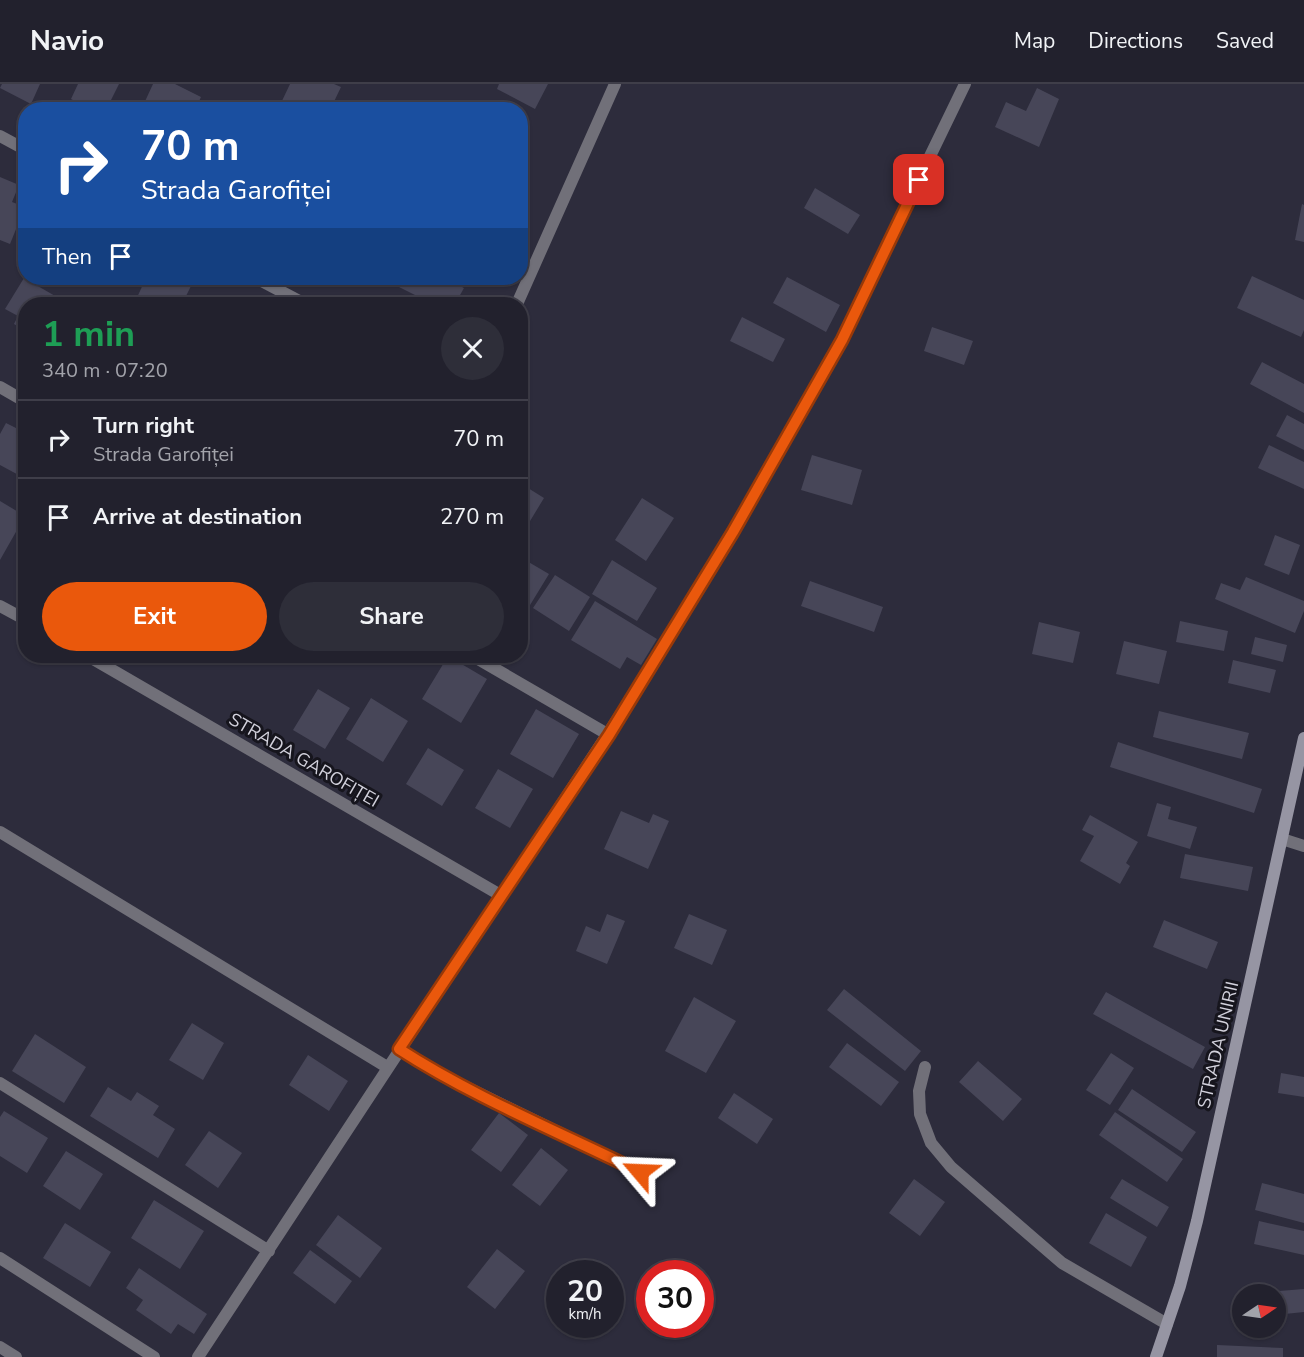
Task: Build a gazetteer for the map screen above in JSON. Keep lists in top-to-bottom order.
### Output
{
  "streets": {
    "main road": ["STRADA UNIRII"],
    "street": ["STRADA GAROFIȚEI"]
  },
  "north": "right",
  "page": {
    "header": "Navio",
    "nav": ["Map", "Directions", "Saved"],
    "turn": ["70 m", "Strada Garofiței"],
    "then": "Then",
    "heading": ["1 min", "340 m · 07:20"],
    "list": [
      {
        "name": "Turn right",
        "note": "Strada Garofiței",
        "value": "70 m"
      },
      {
        "name": "Arrive at destination",
        "value": "270 m"
      }
    ],
    "buttons": ["Exit", "Share"],
    "speed": "20 km/h",
    "limit": "30"
  }
}
